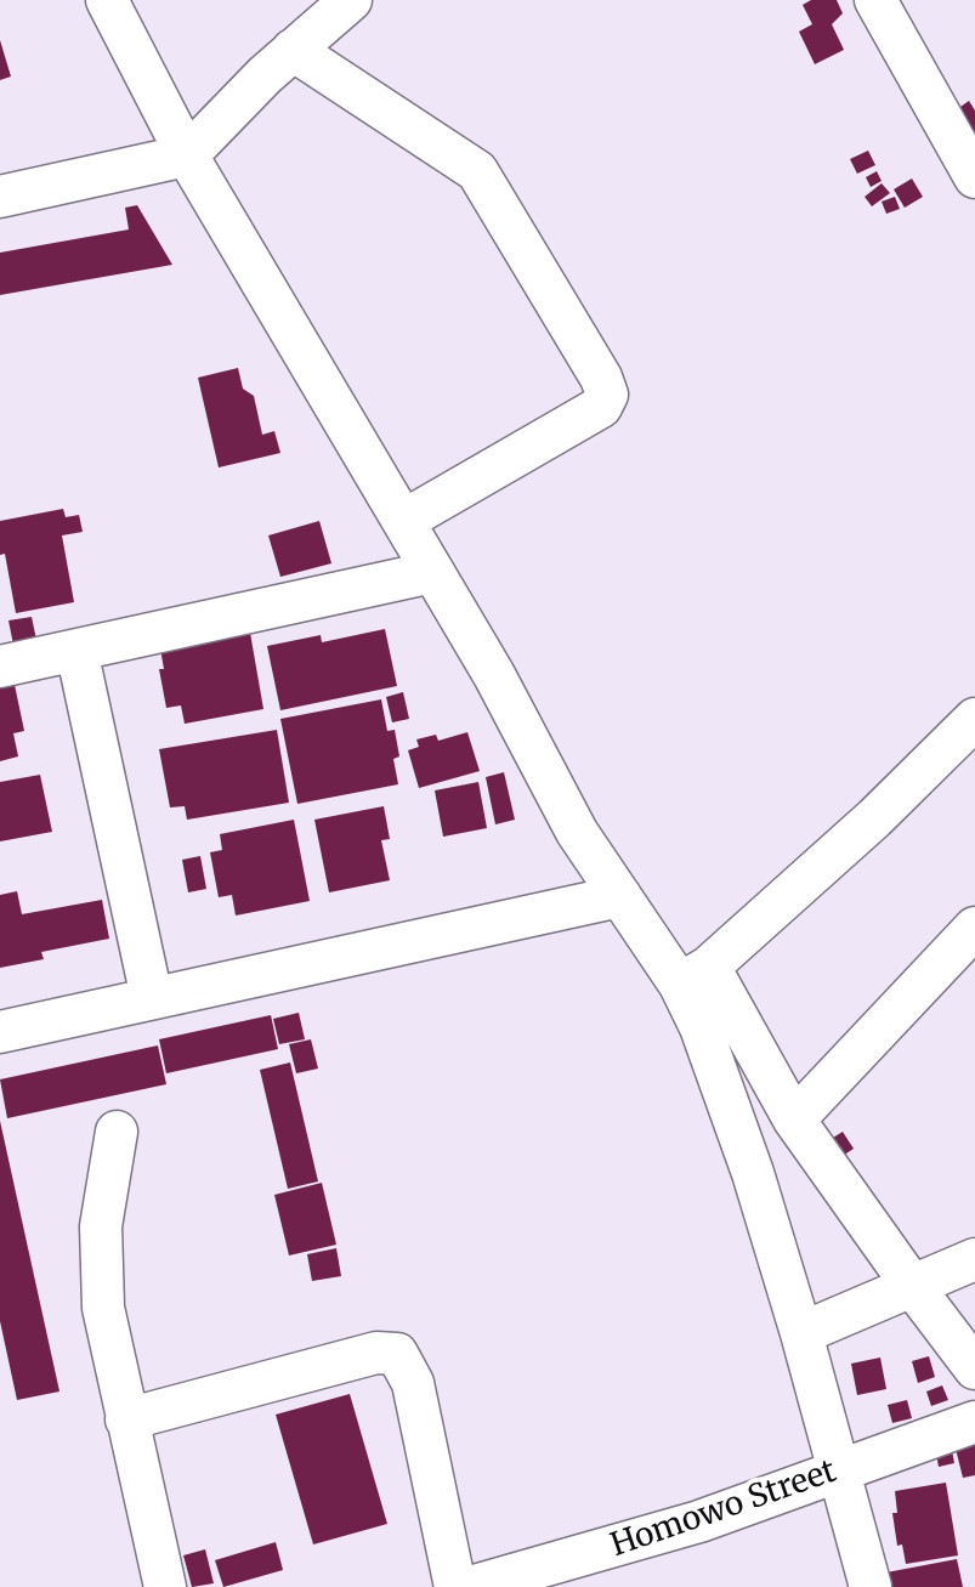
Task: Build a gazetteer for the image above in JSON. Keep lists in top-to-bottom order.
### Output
{
  "streets": {
    "street": ["Homowo Street"]
  }
}
